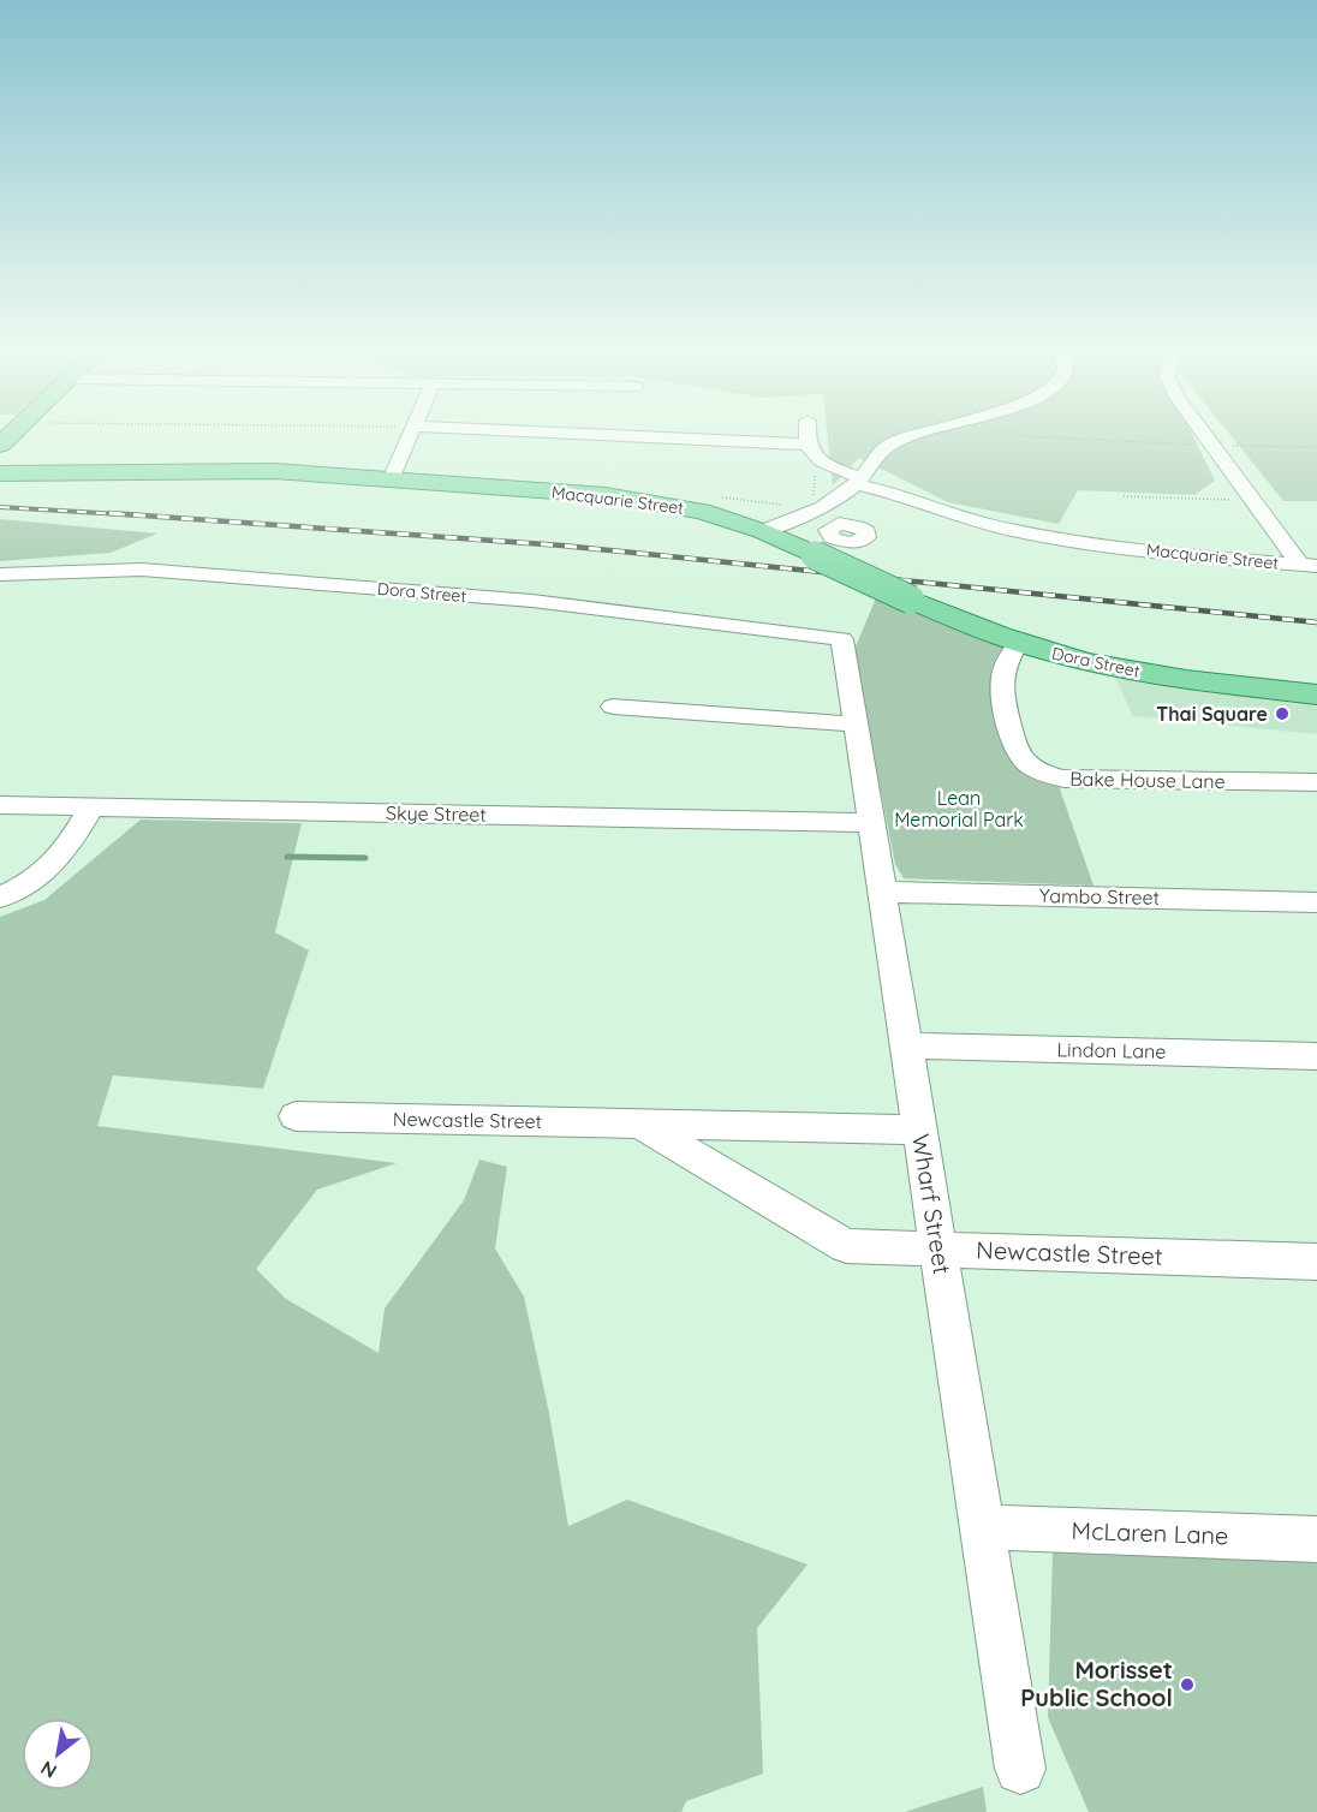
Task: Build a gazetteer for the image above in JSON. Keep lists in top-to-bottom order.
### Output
{
  "streets": {
    "main road": ["Macquarie Street", "Dora Street"],
    "street": [
      "Bake House Lane",
      "Skye Street",
      "Yambo Street",
      "Lindon Lane",
      "Newcastle Street",
      "Wharf Street",
      "McLaren Lane"
    ]
  },
  "crossings": [
    ["Macquarie Street", "Dora Street"],
    ["Dora Street", "Bake House Lane"],
    ["Dora Street", "Wharf Street"],
    ["Skye Street", "Wharf Street"],
    ["Yambo Street", "Wharf Street"],
    ["Lindon Lane", "Wharf Street"],
    ["Newcastle Street", "Wharf Street"],
    ["Wharf Street", "McLaren Lane"]
  ],
  "parks": ["Lean Memorial Park"],
  "places": ["Thai Square", "Morisset Public School"],
  "north": "bottom left"
}
